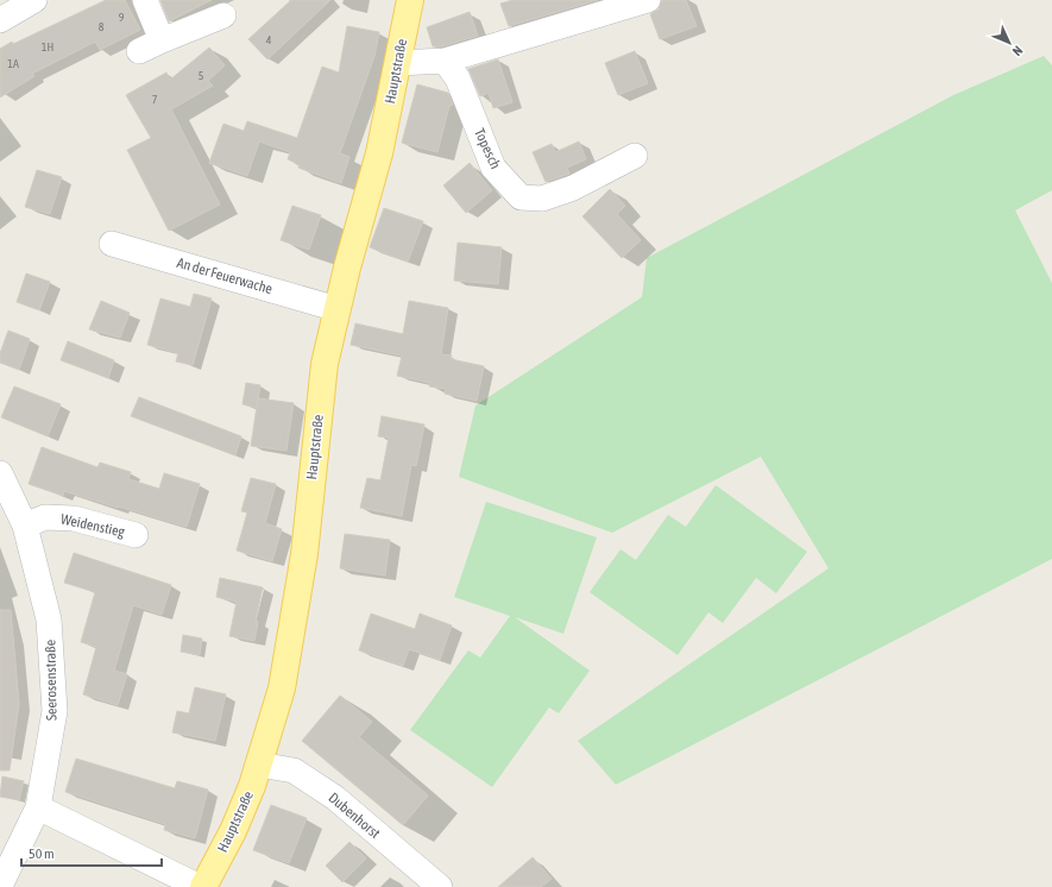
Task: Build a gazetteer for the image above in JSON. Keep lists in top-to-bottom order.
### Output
{
  "streets": {
    "main road": ["Hauptstraße"],
    "street": [
      "Topesch",
      "An der Feuerwache",
      "Weidenstieg",
      "Seerosenstraße",
      "Dubenhorst"
    ]
  },
  "crossings": [
    ["Hauptstraße", "An der Feuerwache"],
    ["Hauptstraße", "Dubenhorst"],
    ["Weidenstieg", "Seerosenstraße"]
  ],
  "house_numbers": [
    "9",
    "8",
    "4",
    "1H",
    "1A",
    "5",
    "7"
  ],
  "scale_bar": "50 m",
  "north": "bottom right"
}
